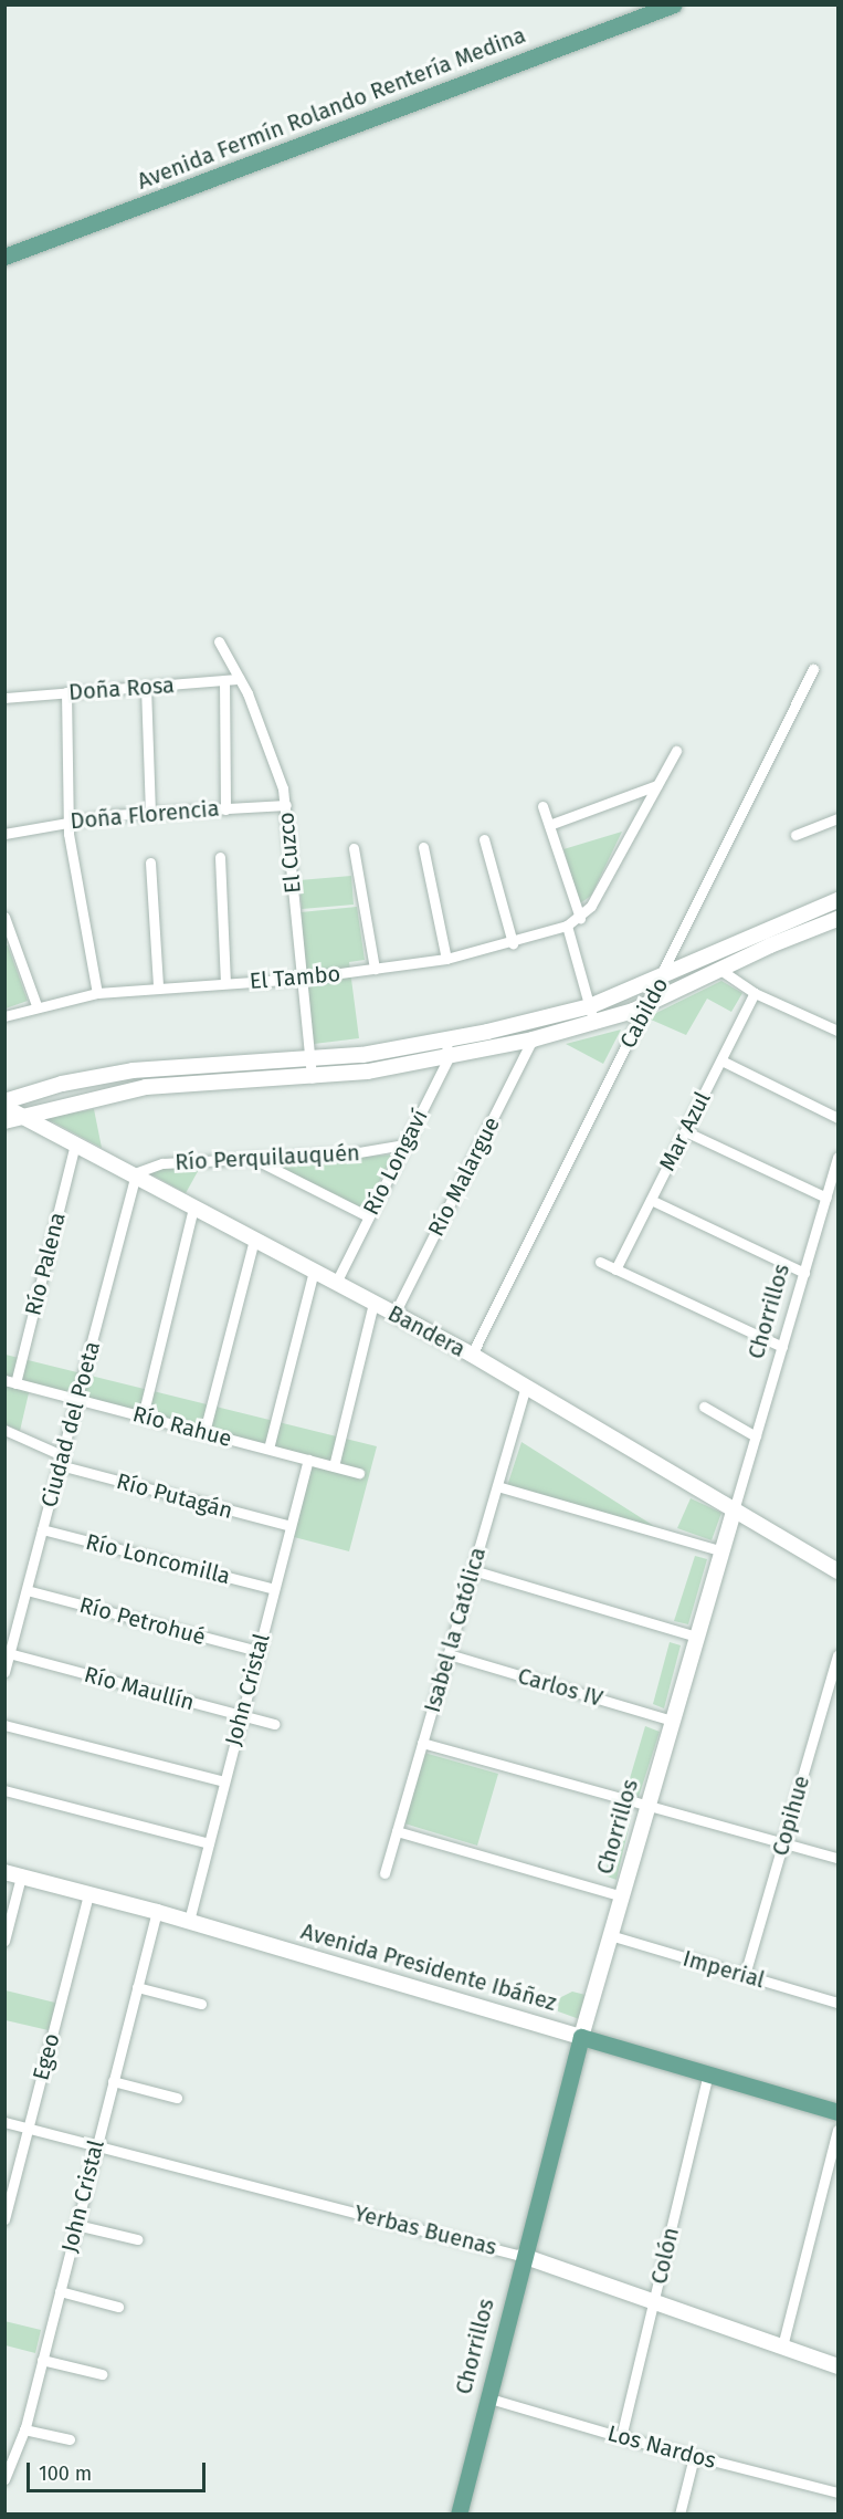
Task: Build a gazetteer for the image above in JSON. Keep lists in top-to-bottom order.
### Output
{
  "streets": {
    "main road": ["Avenida Fermín Rolando Rentería Medina", "Chorrillos", "Avenida Presidente Ibáñez"],
    "street": [
      "Doña Rosa",
      "Doña Florencia",
      "El Cuzco",
      "El Tambo",
      "Cabildo",
      "Mar Azul",
      "Río Perquilauquén",
      "Río Longaví",
      "Río Malargue",
      "Río Palena",
      "Bandera",
      "Ciudad del Poeta",
      "Río Rahue",
      "Río Putagán",
      "Río Loncomilla",
      "Río Petrohué",
      "Isabel la Católica",
      "Carlos IV",
      "Río Maullín",
      "John Cristal",
      "Copihue",
      "Imperial",
      "Egeo",
      "Yerbas Buenas",
      "Colón",
      "Los Nardos"
    ]
  },
  "crossings": [
    ["Doña Rosa", "El Cuzco"],
    ["Doña Florencia", "El Cuzco"],
    ["El Cuzco", "El Tambo"],
    ["Cabildo", "Bandera"],
    ["Río Perquilauquén", "Río Longaví"],
    ["Río Perquilauquén", "Bandera"],
    ["Río Perquilauquén", "Ciudad del Poeta"],
    ["Río Longaví", "Bandera"],
    ["Río Malargue", "Bandera"],
    ["Río Palena", "Bandera"],
    ["Río Palena", "Río Rahue"],
    ["Chorrillos", "Bandera"],
    ["Chorrillos", "Carlos IV"],
    ["Chorrillos", "Avenida Presidente Ibáñez"],
    ["Chorrillos", "Imperial"],
    ["Chorrillos", "Yerbas Buenas"],
    ["Chorrillos", "Los Nardos"],
    ["Bandera", "Ciudad del Poeta"],
    ["Bandera", "Isabel la Católica"],
    ["Ciudad del Poeta", "Río Rahue"],
    ["Ciudad del Poeta", "Río Putagán"],
    ["Ciudad del Poeta", "Río Loncomilla"],
    ["Ciudad del Poeta", "Río Petrohué"],
    ["Ciudad del Poeta", "Río Maullín"],
    ["Río Rahue", "John Cristal"],
    ["Río Putagán", "John Cristal"],
    ["Río Loncomilla", "John Cristal"],
    ["Río Petrohué", "John Cristal"],
    ["Isabel la Católica", "Carlos IV"],
    ["Río Maullín", "John Cristal"],
    ["John Cristal", "Avenida Presidente Ibáñez"],
    ["John Cristal", "Yerbas Buenas"],
    ["Copihue", "Imperial"],
    ["Avenida Presidente Ibáñez", "Egeo"],
    ["Avenida Presidente Ibáñez", "Colón"],
    ["Egeo", "Yerbas Buenas"],
    ["Yerbas Buenas", "Colón"],
    ["Colón", "Los Nardos"]
  ],
  "scale_bar": "100 m"
}
